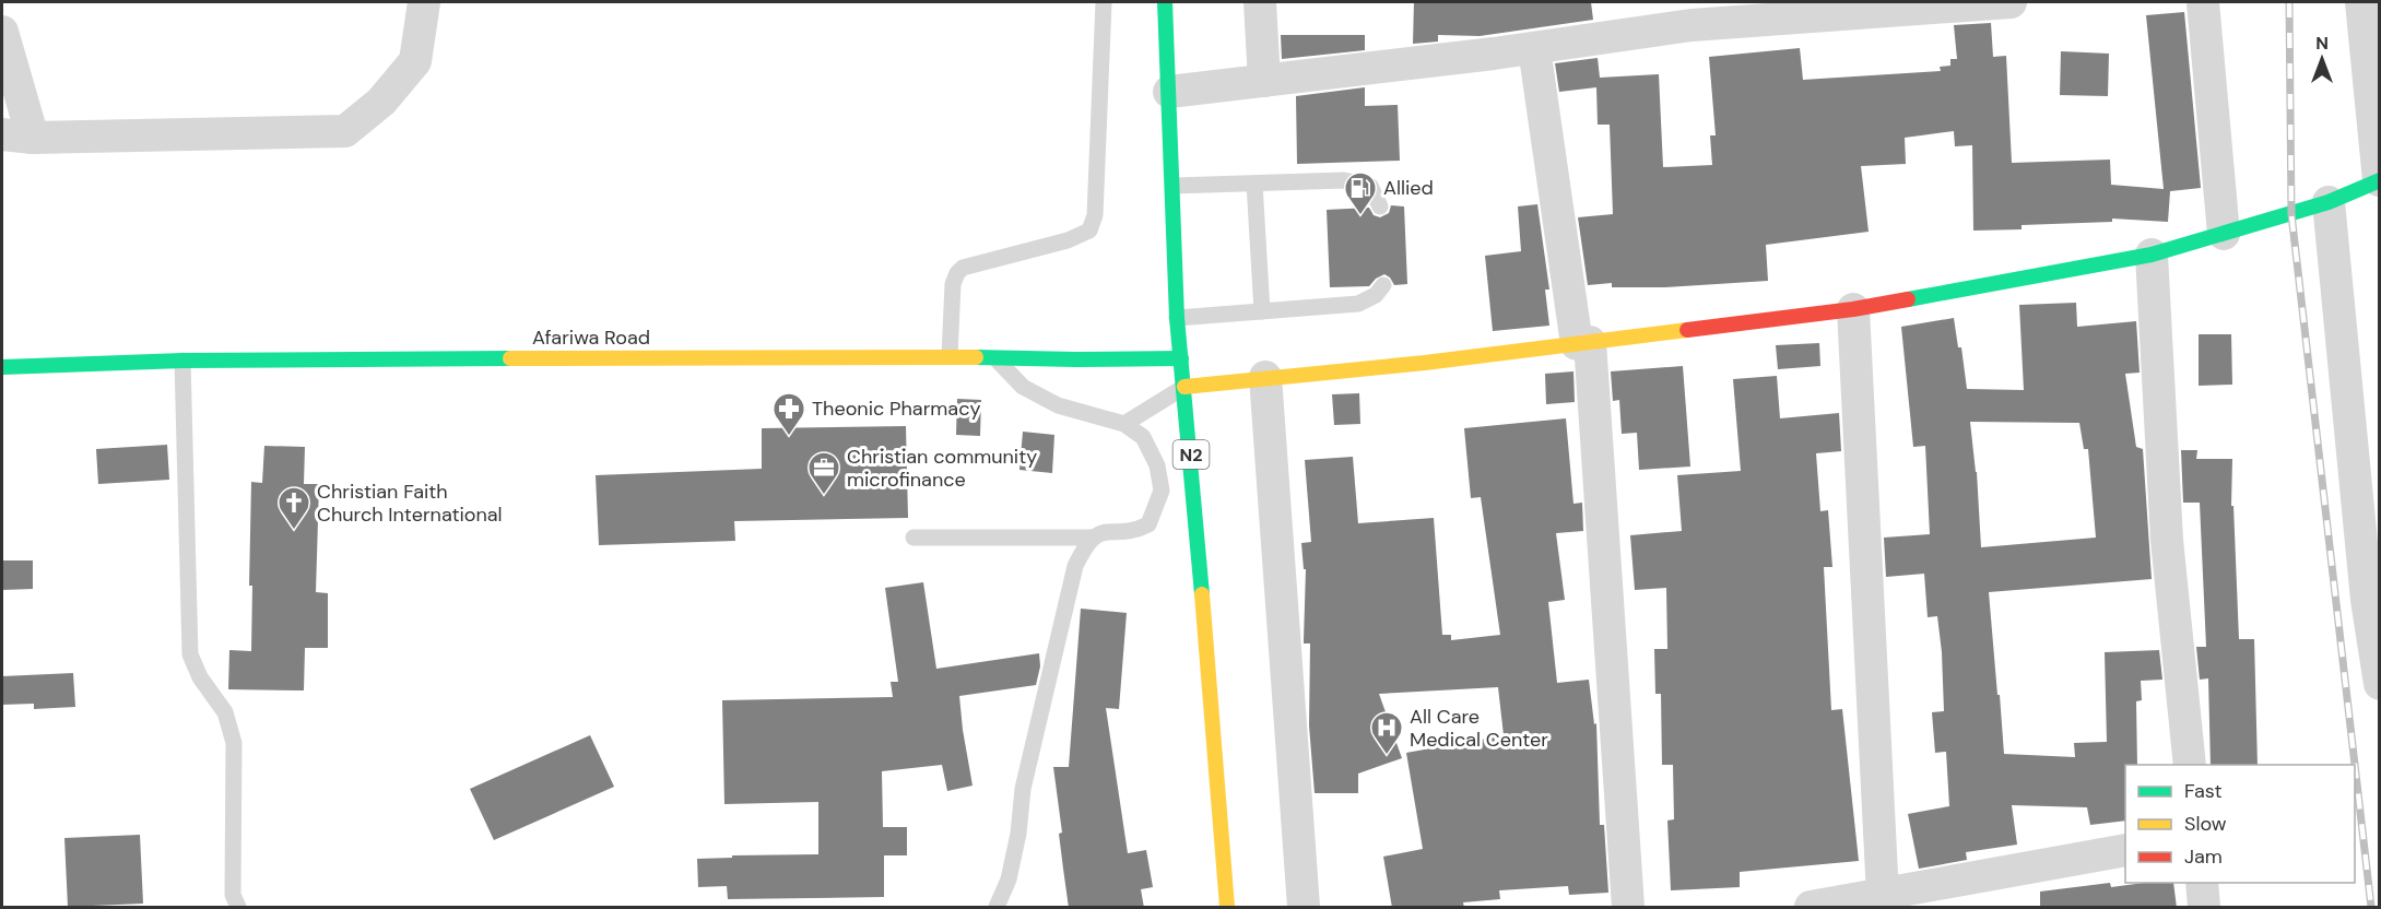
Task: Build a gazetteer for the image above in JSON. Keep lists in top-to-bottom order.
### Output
{
  "streets": {
    "main road": ["Afariwa Road", "N2"]
  },
  "crossings": [
    ["Afariwa Road", "N2"]
  ],
  "places": {
    "fuel station": ["Allied"],
    "pharmacy": ["Theonic Pharmacy"],
    "office": ["Christian community microfinance"],
    "church": ["Christian Faith Church International"],
    "hospital": ["All Care Medical Center"]
  },
  "legend": ["Fast", "Slow", "Jam"],
  "north": "top"
}
